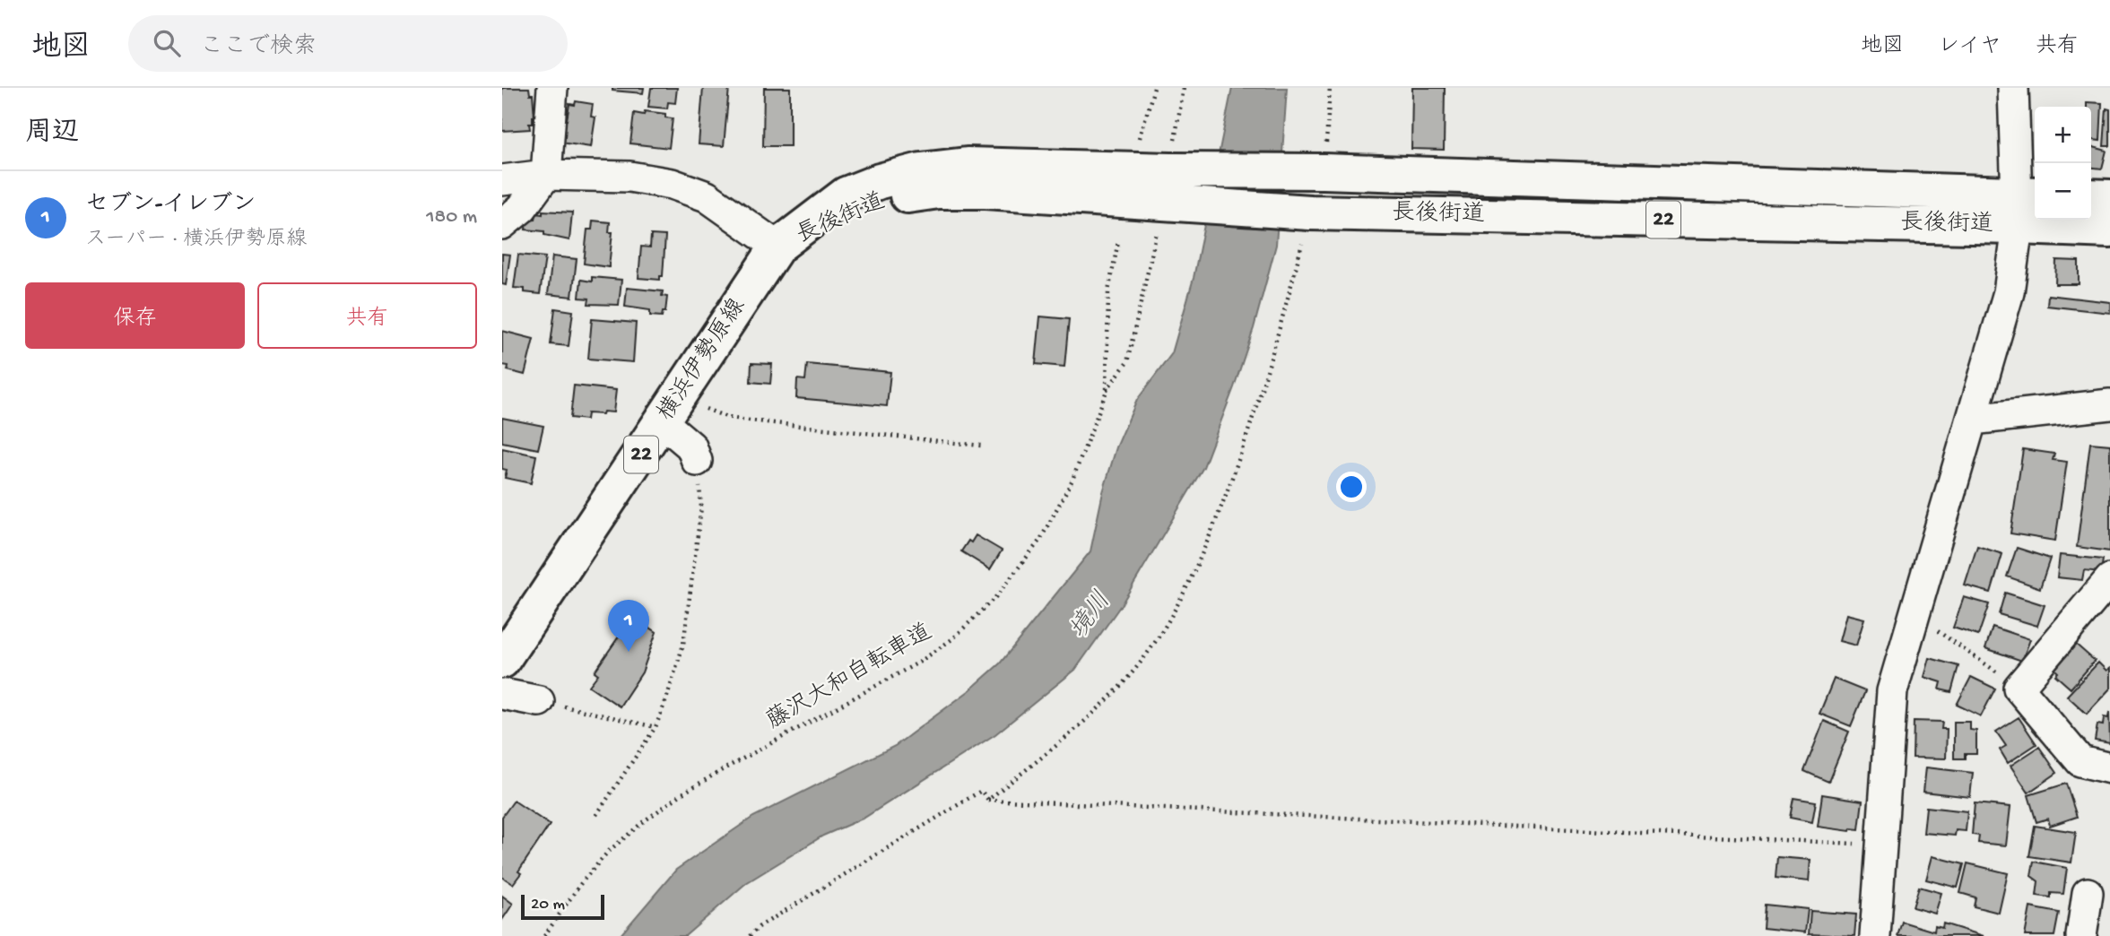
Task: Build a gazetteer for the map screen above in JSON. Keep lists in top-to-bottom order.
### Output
{
  "streets": {
    "main road": ["長後街道", "22", "横浜伊勢原線"],
    "path": ["藤沢大和自転車道"]
  },
  "crossings": [
    ["長後街道", "横浜伊勢原線"]
  ],
  "water": ["境川"],
  "scale_bar": "20 m",
  "page": {
    "header": "地図",
    "search": "ここで検索",
    "nav": ["地図", "レイヤ", "共有"],
    "heading": "周辺",
    "map_buttons": ["+", "−"],
    "list": [
      {
        "mark": "1",
        "name": "セブン-イレブン",
        "note": "スーパー · 横浜伊勢原線",
        "value": "180 m"
      }
    ],
    "buttons": ["保存", "共有"],
    "pins": "1",
    "scale": "20 m"
  }
}
